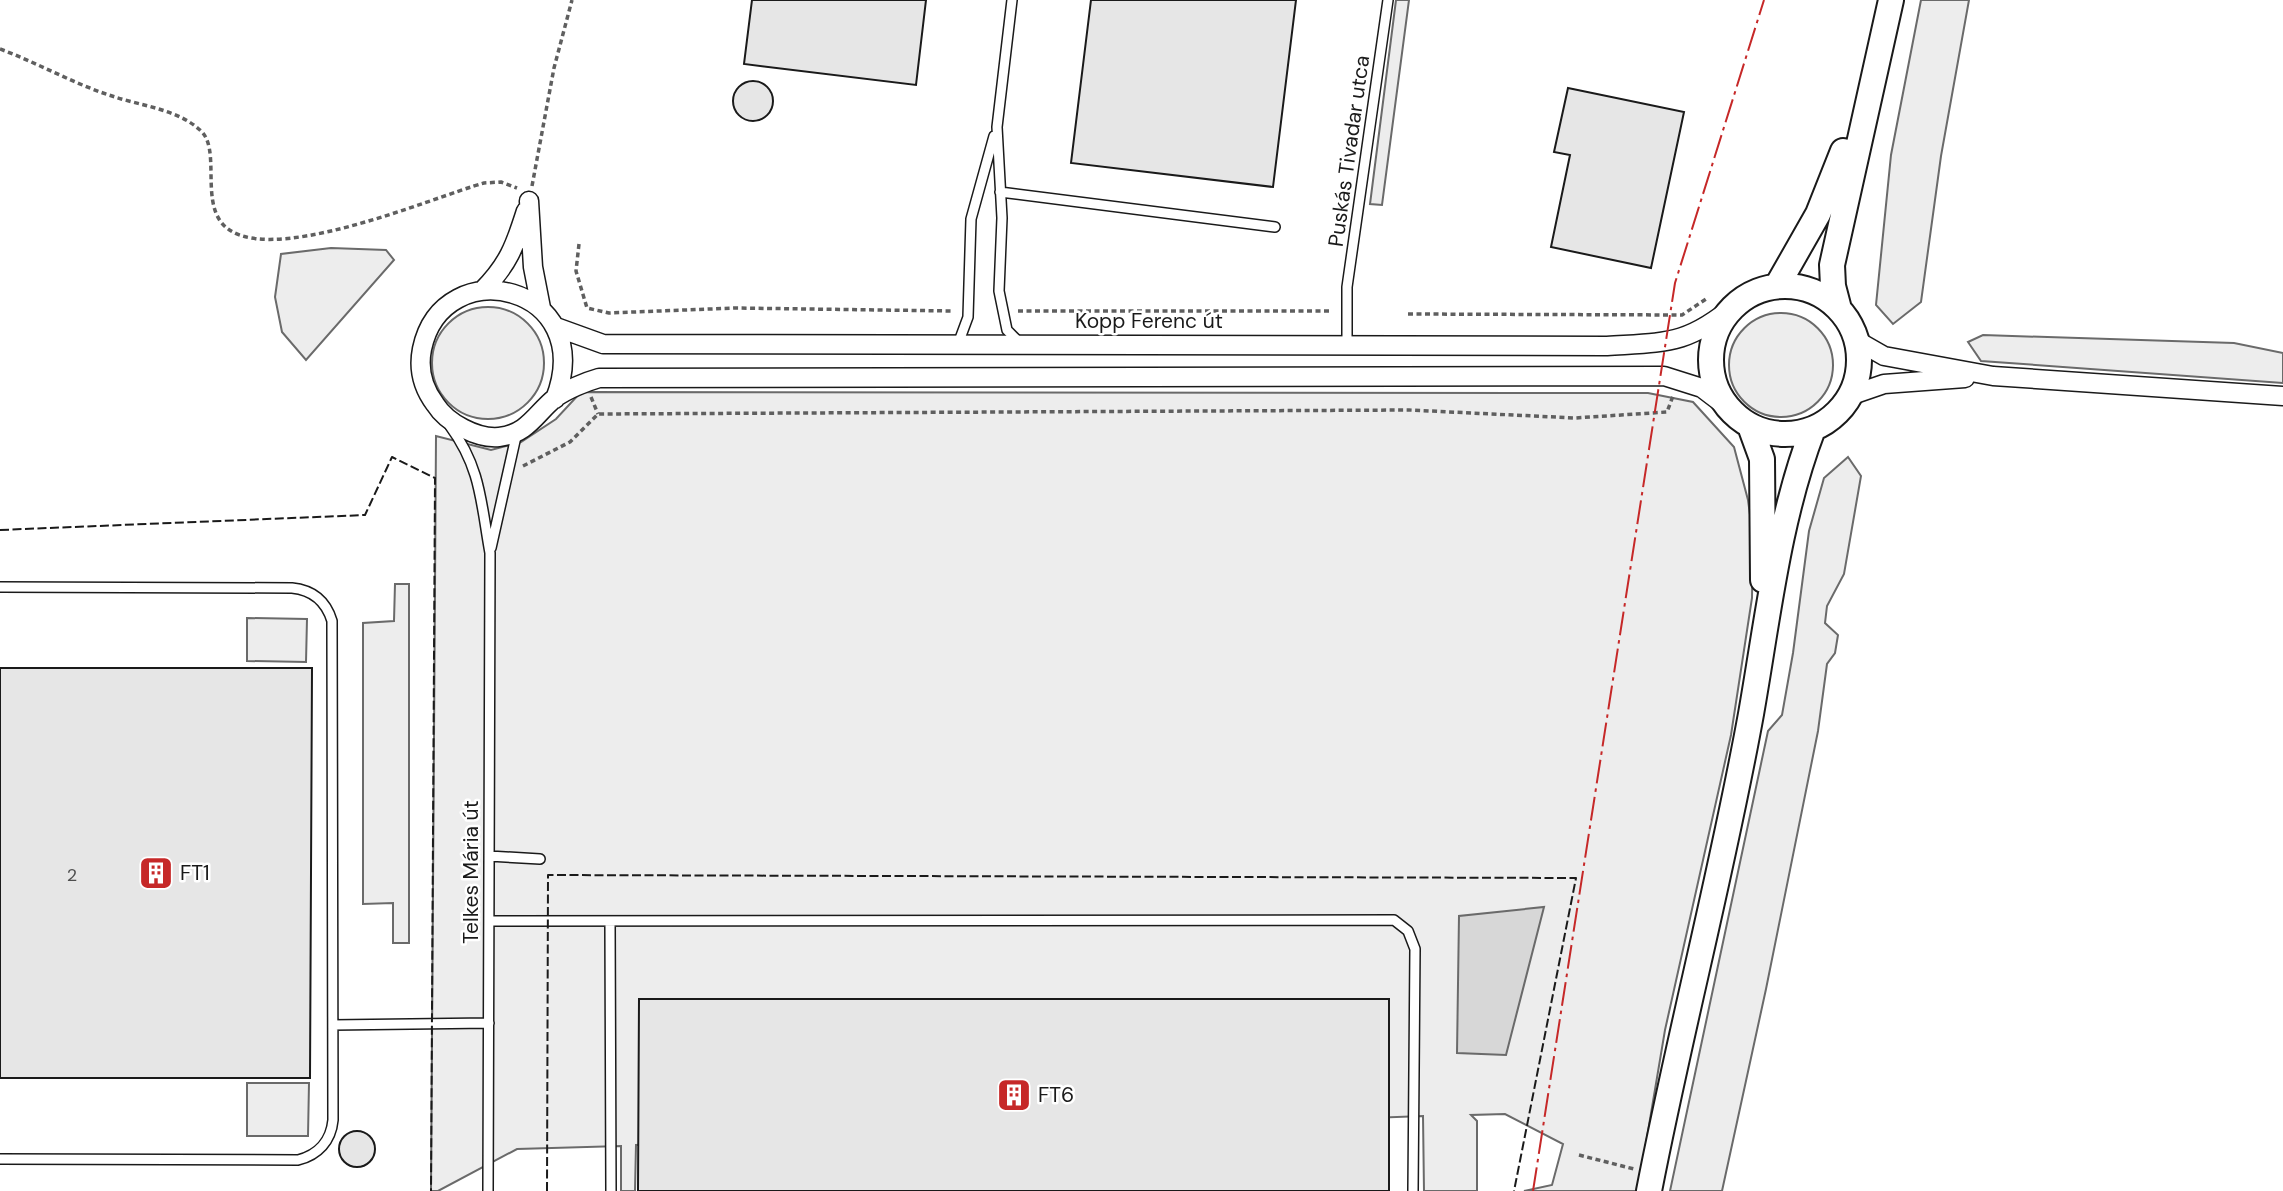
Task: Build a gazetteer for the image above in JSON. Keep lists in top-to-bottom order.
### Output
{
  "streets": {
    "street": ["Kopp Ferenc út"],
    "lane": ["Puskás Tivadar utca", "Telkes Mária út"]
  },
  "crossings": [
    ["Puskás Tivadar utca", "Kopp Ferenc út"]
  ],
  "places": {
    "building": ["FT1", "FT6"]
  },
  "house_numbers": ["2"]
}
